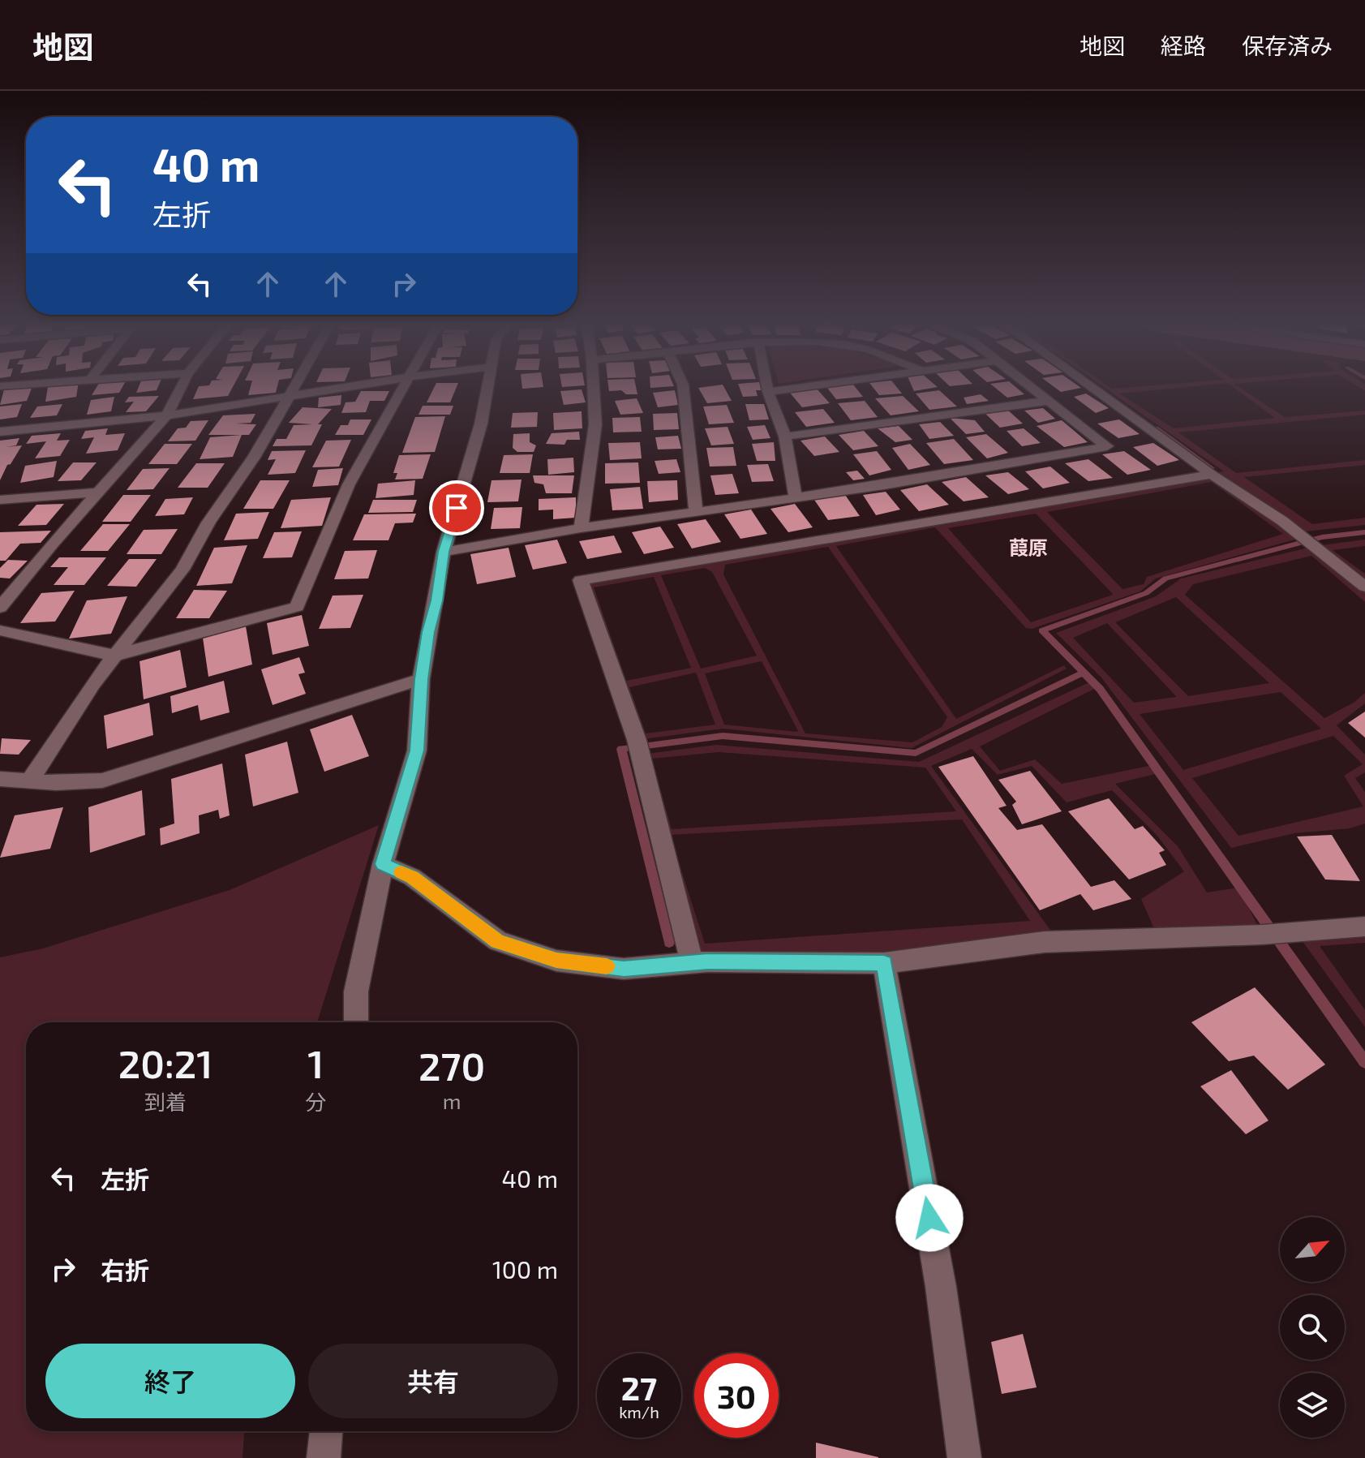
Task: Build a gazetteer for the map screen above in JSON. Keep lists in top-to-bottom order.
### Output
{
  "districts": ["葭原"],
  "north": "top right",
  "page": {
    "header": "地図",
    "nav": ["地図", "経路", "保存済み"],
    "turn": ["40 m", "左折"],
    "eta": [
      "20:21",
      "到着",
      "1",
      "分",
      "270",
      "m"
    ],
    "list": [
      {
        "name": "左折",
        "value": "40 m"
      },
      {
        "name": "右折",
        "value": "100 m"
      }
    ],
    "buttons": ["終了", "共有"],
    "speed": "27 km/h",
    "limit": "30"
  }
}
